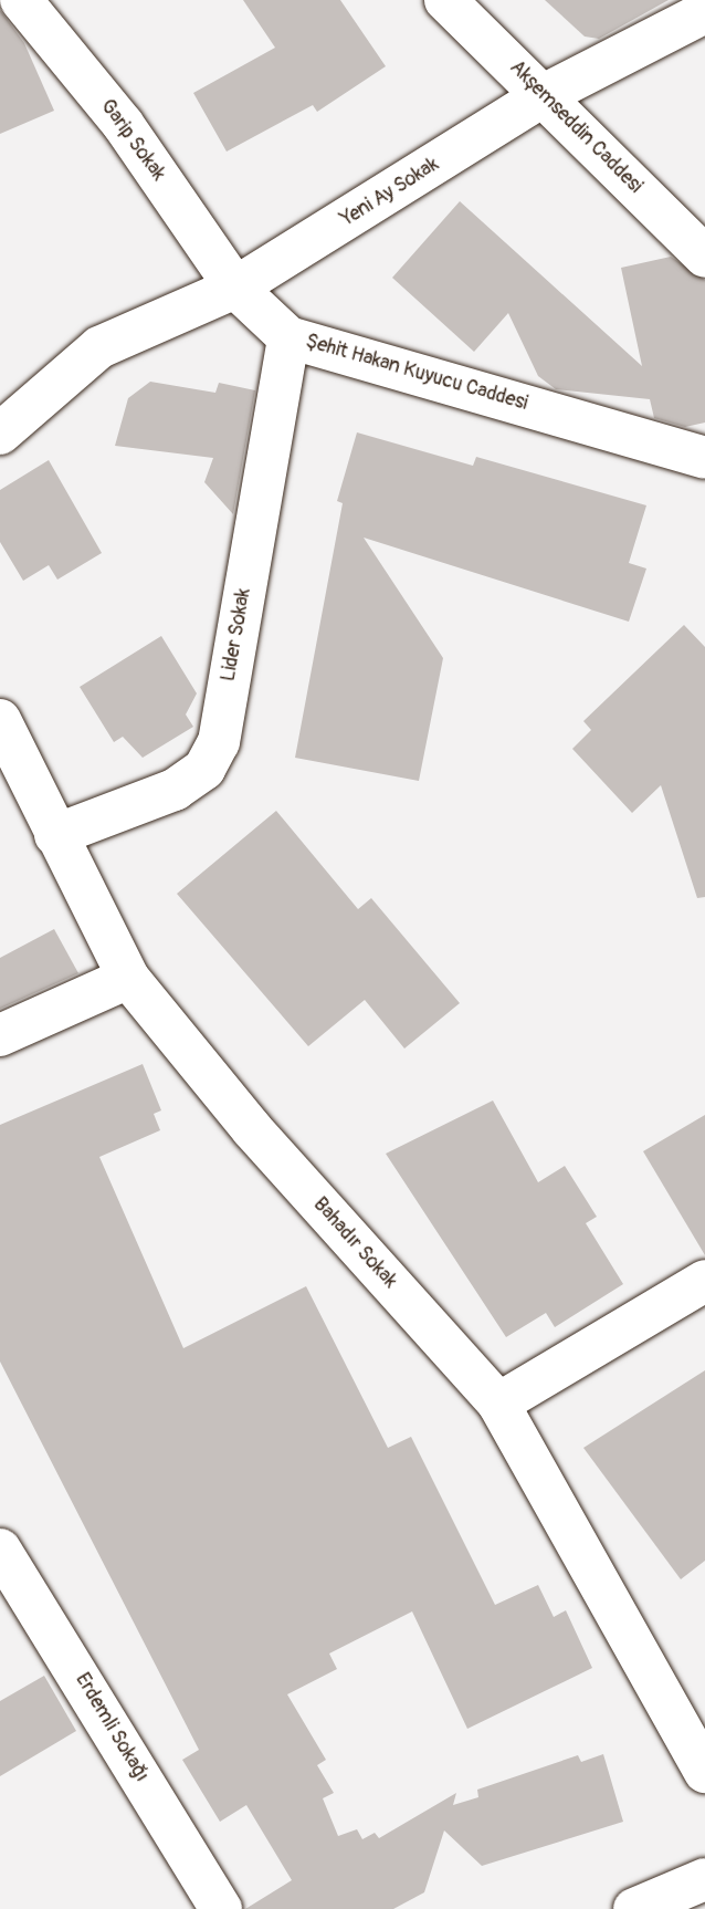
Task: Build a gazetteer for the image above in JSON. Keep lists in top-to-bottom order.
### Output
{
  "streets": {
    "street": [
      "Akşemseddin Caddesi",
      "Garip Sokak",
      "Yeni Ay Sokak",
      "Şehit Hakan Kuyucu Caddesi",
      "Lider Sokak",
      "Bahadır Sokak",
      "Erdemli Sokağı"
    ]
  },
  "crossings": [
    ["Akşemseddin Caddesi", "Yeni Ay Sokak"],
    ["Garip Sokak", "Yeni Ay Sokak"],
    ["Garip Sokak", "Şehit Hakan Kuyucu Caddesi"],
    ["Yeni Ay Sokak", "Şehit Hakan Kuyucu Caddesi"],
    ["Şehit Hakan Kuyucu Caddesi", "Lider Sokak"],
    ["Lider Sokak", "Bahadır Sokak"]
  ]
}
